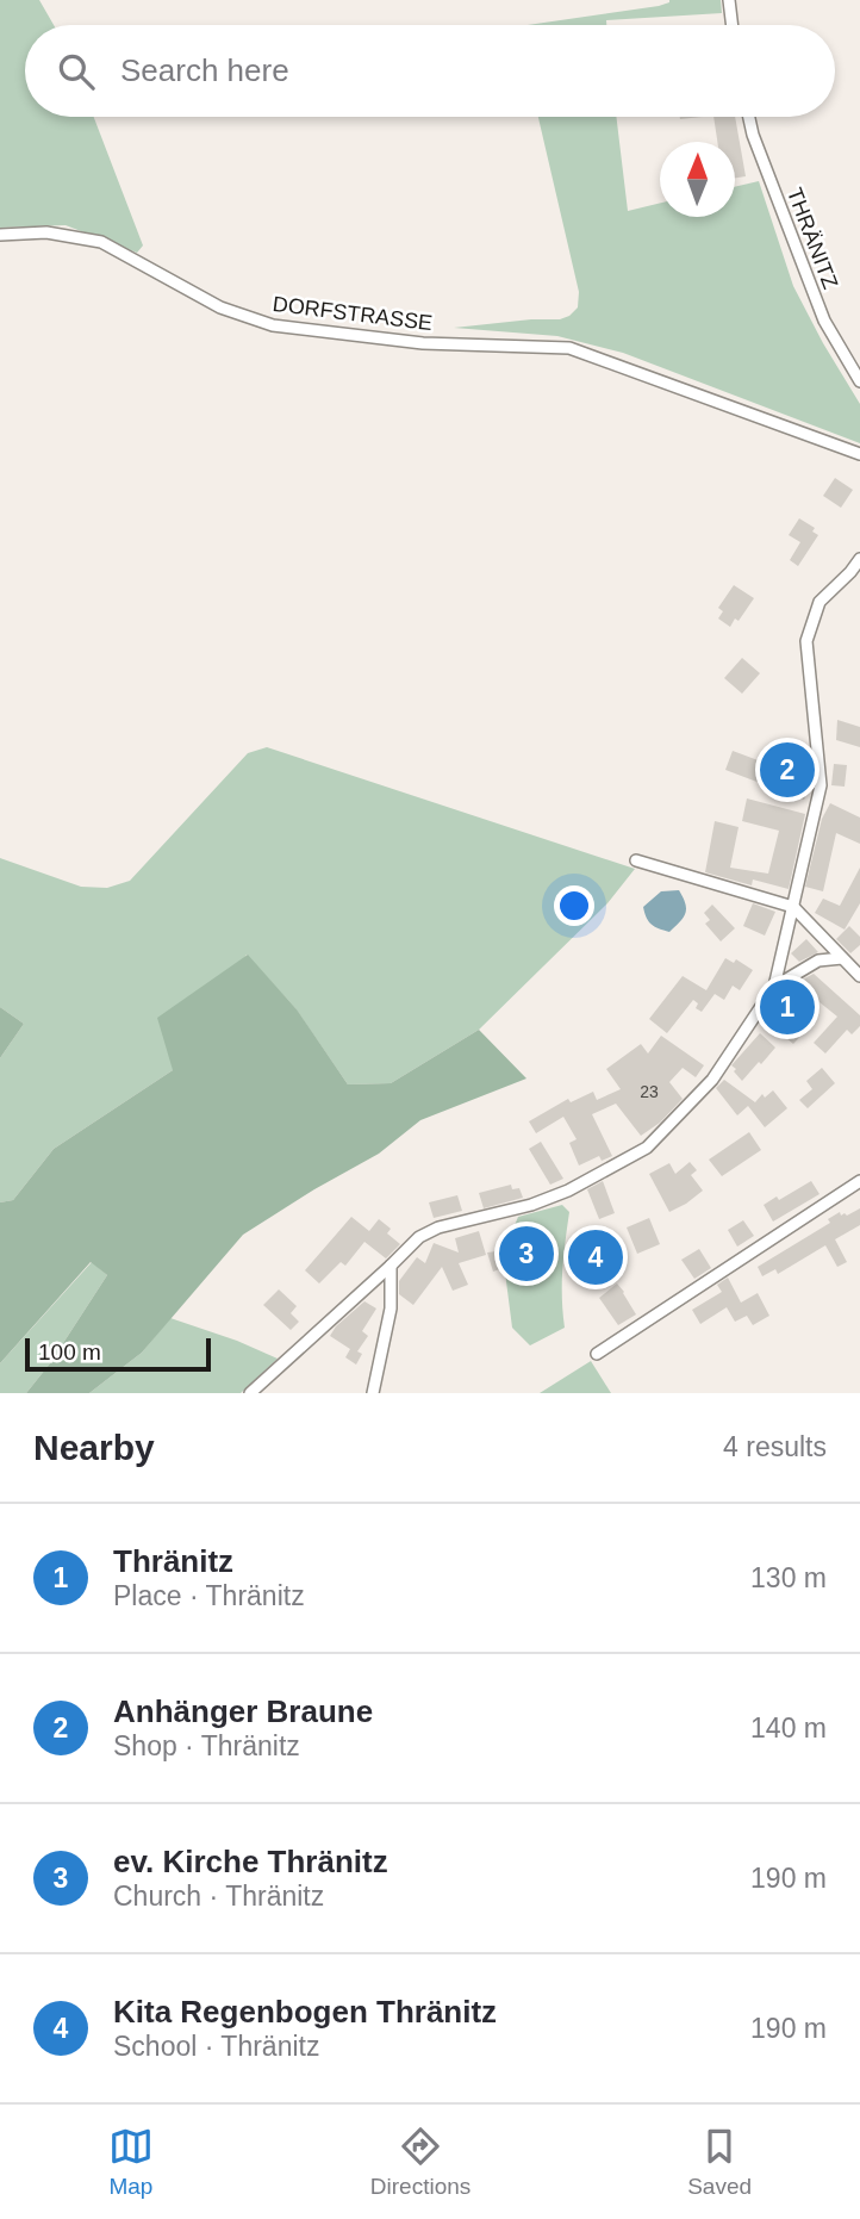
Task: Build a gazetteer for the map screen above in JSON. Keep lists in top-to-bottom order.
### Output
{
  "streets": {
    "street": ["THRÄNITZ", "DORFSTRASSE"]
  },
  "house_numbers": ["23"],
  "scale_bar": "100 m",
  "north": "top",
  "page": {
    "search": "Search here",
    "pins": [
      "2",
      "1",
      "3",
      "4"
    ],
    "scale": "100 m",
    "heading": ["Nearby", "4 results"],
    "list": [
      {
        "mark": "1",
        "name": "Thränitz",
        "note": "Place · Thränitz",
        "value": "130 m"
      },
      {
        "mark": "2",
        "name": "Anhänger Braune",
        "note": "Shop · Thränitz",
        "value": "140 m"
      },
      {
        "mark": "3",
        "name": "ev. Kirche Thränitz",
        "note": "Church · Thränitz",
        "value": "190 m"
      },
      {
        "mark": "4",
        "name": "Kita Regenbogen Thränitz",
        "note": "School · Thränitz",
        "value": "190 m"
      }
    ],
    "nav": ["Map", "Directions", "Saved"]
  }
}
